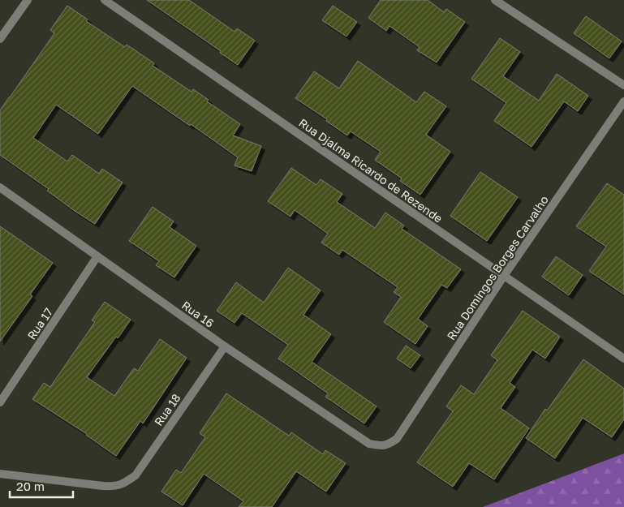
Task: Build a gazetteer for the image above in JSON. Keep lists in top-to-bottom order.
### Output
{
  "streets": {
    "street": [
      "Rua Djalma Ricardo de Rezende",
      "Rua Domingos Borges Carvalho",
      "Rua 16",
      "Rua 17",
      "Rua 18"
    ]
  },
  "crossings": [
    ["Rua Djalma Ricardo de Rezende", "Rua Domingos Borges Carvalho"],
    ["Rua Domingos Borges Carvalho", "Rua 16"],
    ["Rua 16", "Rua 17"],
    ["Rua 16", "Rua 18"]
  ],
  "scale_bar": "20 m"
}
